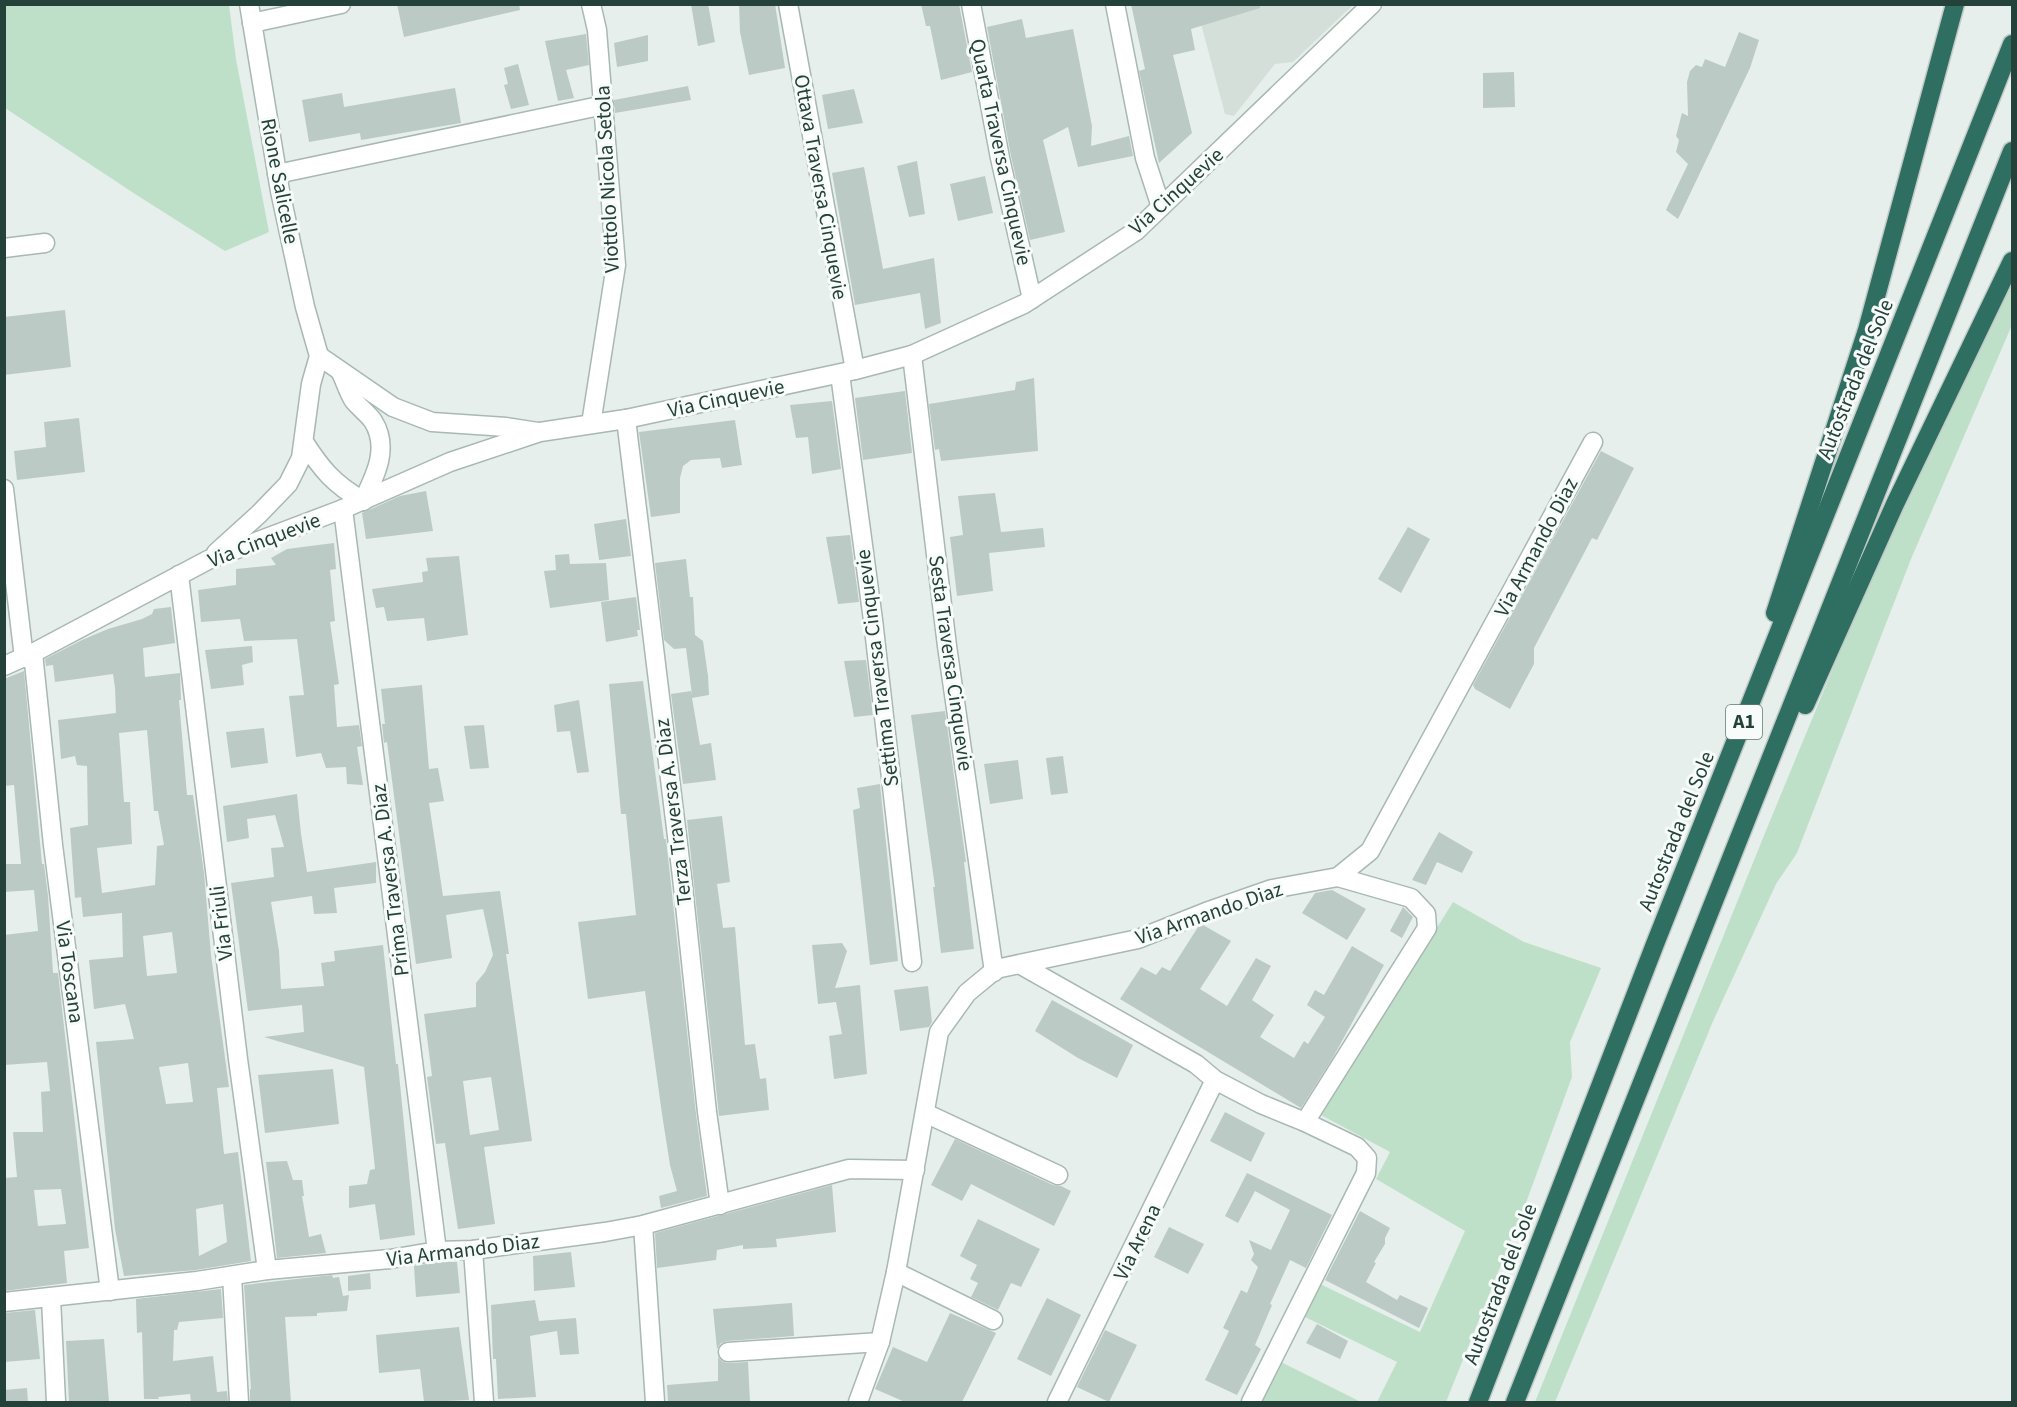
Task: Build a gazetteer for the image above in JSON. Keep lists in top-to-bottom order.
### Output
{
  "streets": {
    "highway": ["Autostrada del Sole", "A1"],
    "street": [
      "Quarta Traversa Cinquevie",
      "Viottolo Nicola Setola",
      "Rione Salicelle",
      "Ottava Traversa Cinquevie",
      "Via Cinquevie",
      "Via Armando Diaz",
      "Sesta Traversa Cinquevie",
      "Settima Traversa Cinquevie",
      "Terza Traversa A. Diaz",
      "Prima Traversa A. Diaz",
      "Via Friuli",
      "Via Toscana",
      "Via Arena"
    ]
  },
  "crossings": [
    ["Quarta Traversa Cinquevie", "Via Cinquevie"],
    ["Viottolo Nicola Setola", "Via Cinquevie"],
    ["Ottava Traversa Cinquevie", "Via Cinquevie"],
    ["Ottava Traversa Cinquevie", "Settima Traversa Cinquevie"],
    ["Via Cinquevie", "Sesta Traversa Cinquevie"],
    ["Via Cinquevie", "Settima Traversa Cinquevie"],
    ["Via Cinquevie", "Terza Traversa A. Diaz"],
    ["Via Cinquevie", "Prima Traversa A. Diaz"],
    ["Via Cinquevie", "Via Friuli"],
    ["Via Cinquevie", "Via Toscana"],
    ["Via Armando Diaz", "Sesta Traversa Cinquevie"],
    ["Via Armando Diaz", "Terza Traversa A. Diaz"],
    ["Via Armando Diaz", "Prima Traversa A. Diaz"],
    ["Via Armando Diaz", "Via Friuli"],
    ["Via Armando Diaz", "Via Toscana"]
  ]
}
